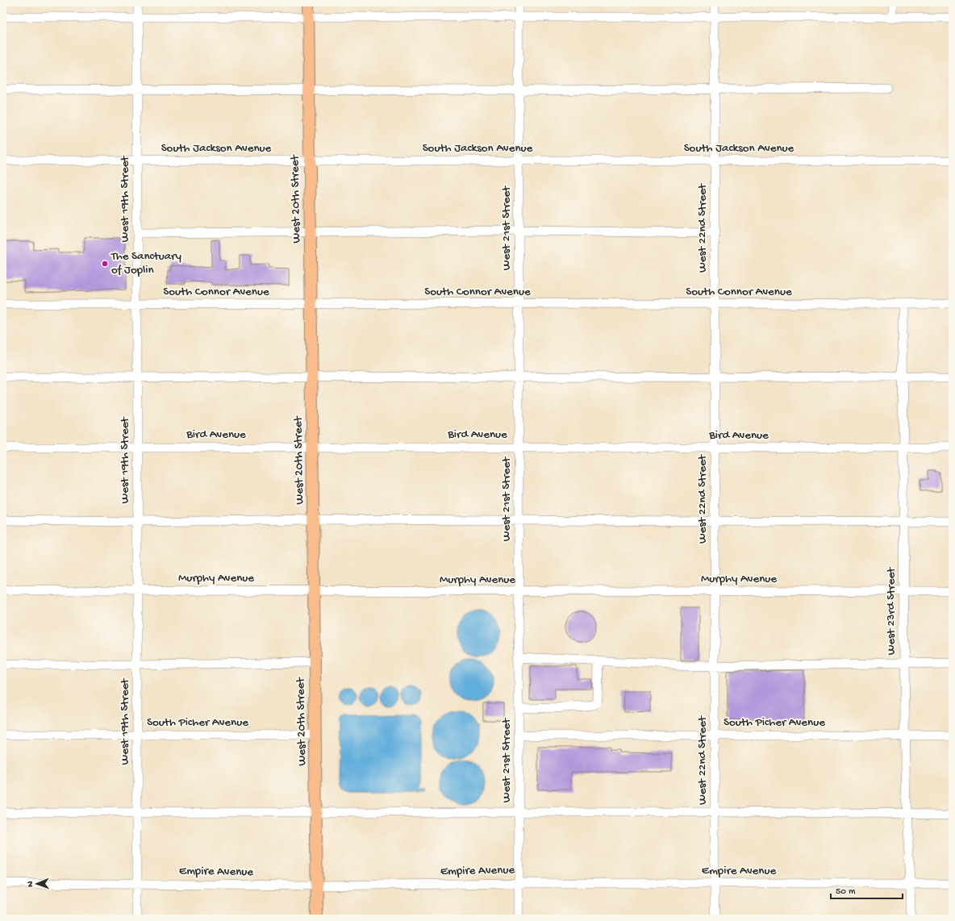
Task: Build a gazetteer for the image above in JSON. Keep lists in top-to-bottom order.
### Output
{
  "streets": {
    "main road": ["West 20th Street"],
    "street": [
      "South Jackson Avenue",
      "West 19th Street",
      "West 21st Street",
      "West 22nd Street",
      "South Connor Avenue",
      "Bird Avenue",
      "Murphy Avenue",
      "West 23rd Street",
      "South Picher Avenue",
      "Empire Avenue"
    ]
  },
  "crossings": [
    ["South Jackson Avenue", "West 19th Street"],
    ["South Jackson Avenue", "West 20th Street"],
    ["South Jackson Avenue", "West 21st Street"],
    ["South Jackson Avenue", "West 22nd Street"],
    ["West 19th Street", "South Connor Avenue"],
    ["West 19th Street", "Bird Avenue"],
    ["West 19th Street", "Murphy Avenue"],
    ["West 19th Street", "South Picher Avenue"],
    ["West 19th Street", "Empire Avenue"],
    ["West 20th Street", "South Connor Avenue"],
    ["West 20th Street", "Bird Avenue"],
    ["West 20th Street", "Murphy Avenue"],
    ["West 20th Street", "South Picher Avenue"],
    ["West 20th Street", "Empire Avenue"],
    ["West 21st Street", "South Connor Avenue"],
    ["West 21st Street", "Bird Avenue"],
    ["West 21st Street", "Murphy Avenue"],
    ["West 21st Street", "South Picher Avenue"],
    ["West 21st Street", "Empire Avenue"],
    ["West 22nd Street", "South Connor Avenue"],
    ["West 22nd Street", "Bird Avenue"],
    ["West 22nd Street", "Murphy Avenue"],
    ["West 22nd Street", "South Picher Avenue"],
    ["West 22nd Street", "Empire Avenue"],
    ["South Connor Avenue", "West 23rd Street"],
    ["Bird Avenue", "West 23rd Street"],
    ["Murphy Avenue", "West 23rd Street"],
    ["West 23rd Street", "South Picher Avenue"],
    ["West 23rd Street", "Empire Avenue"]
  ],
  "places": ["The Sanctuary of Joplin"],
  "scale_bar": "50 m",
  "north": "left"
}
